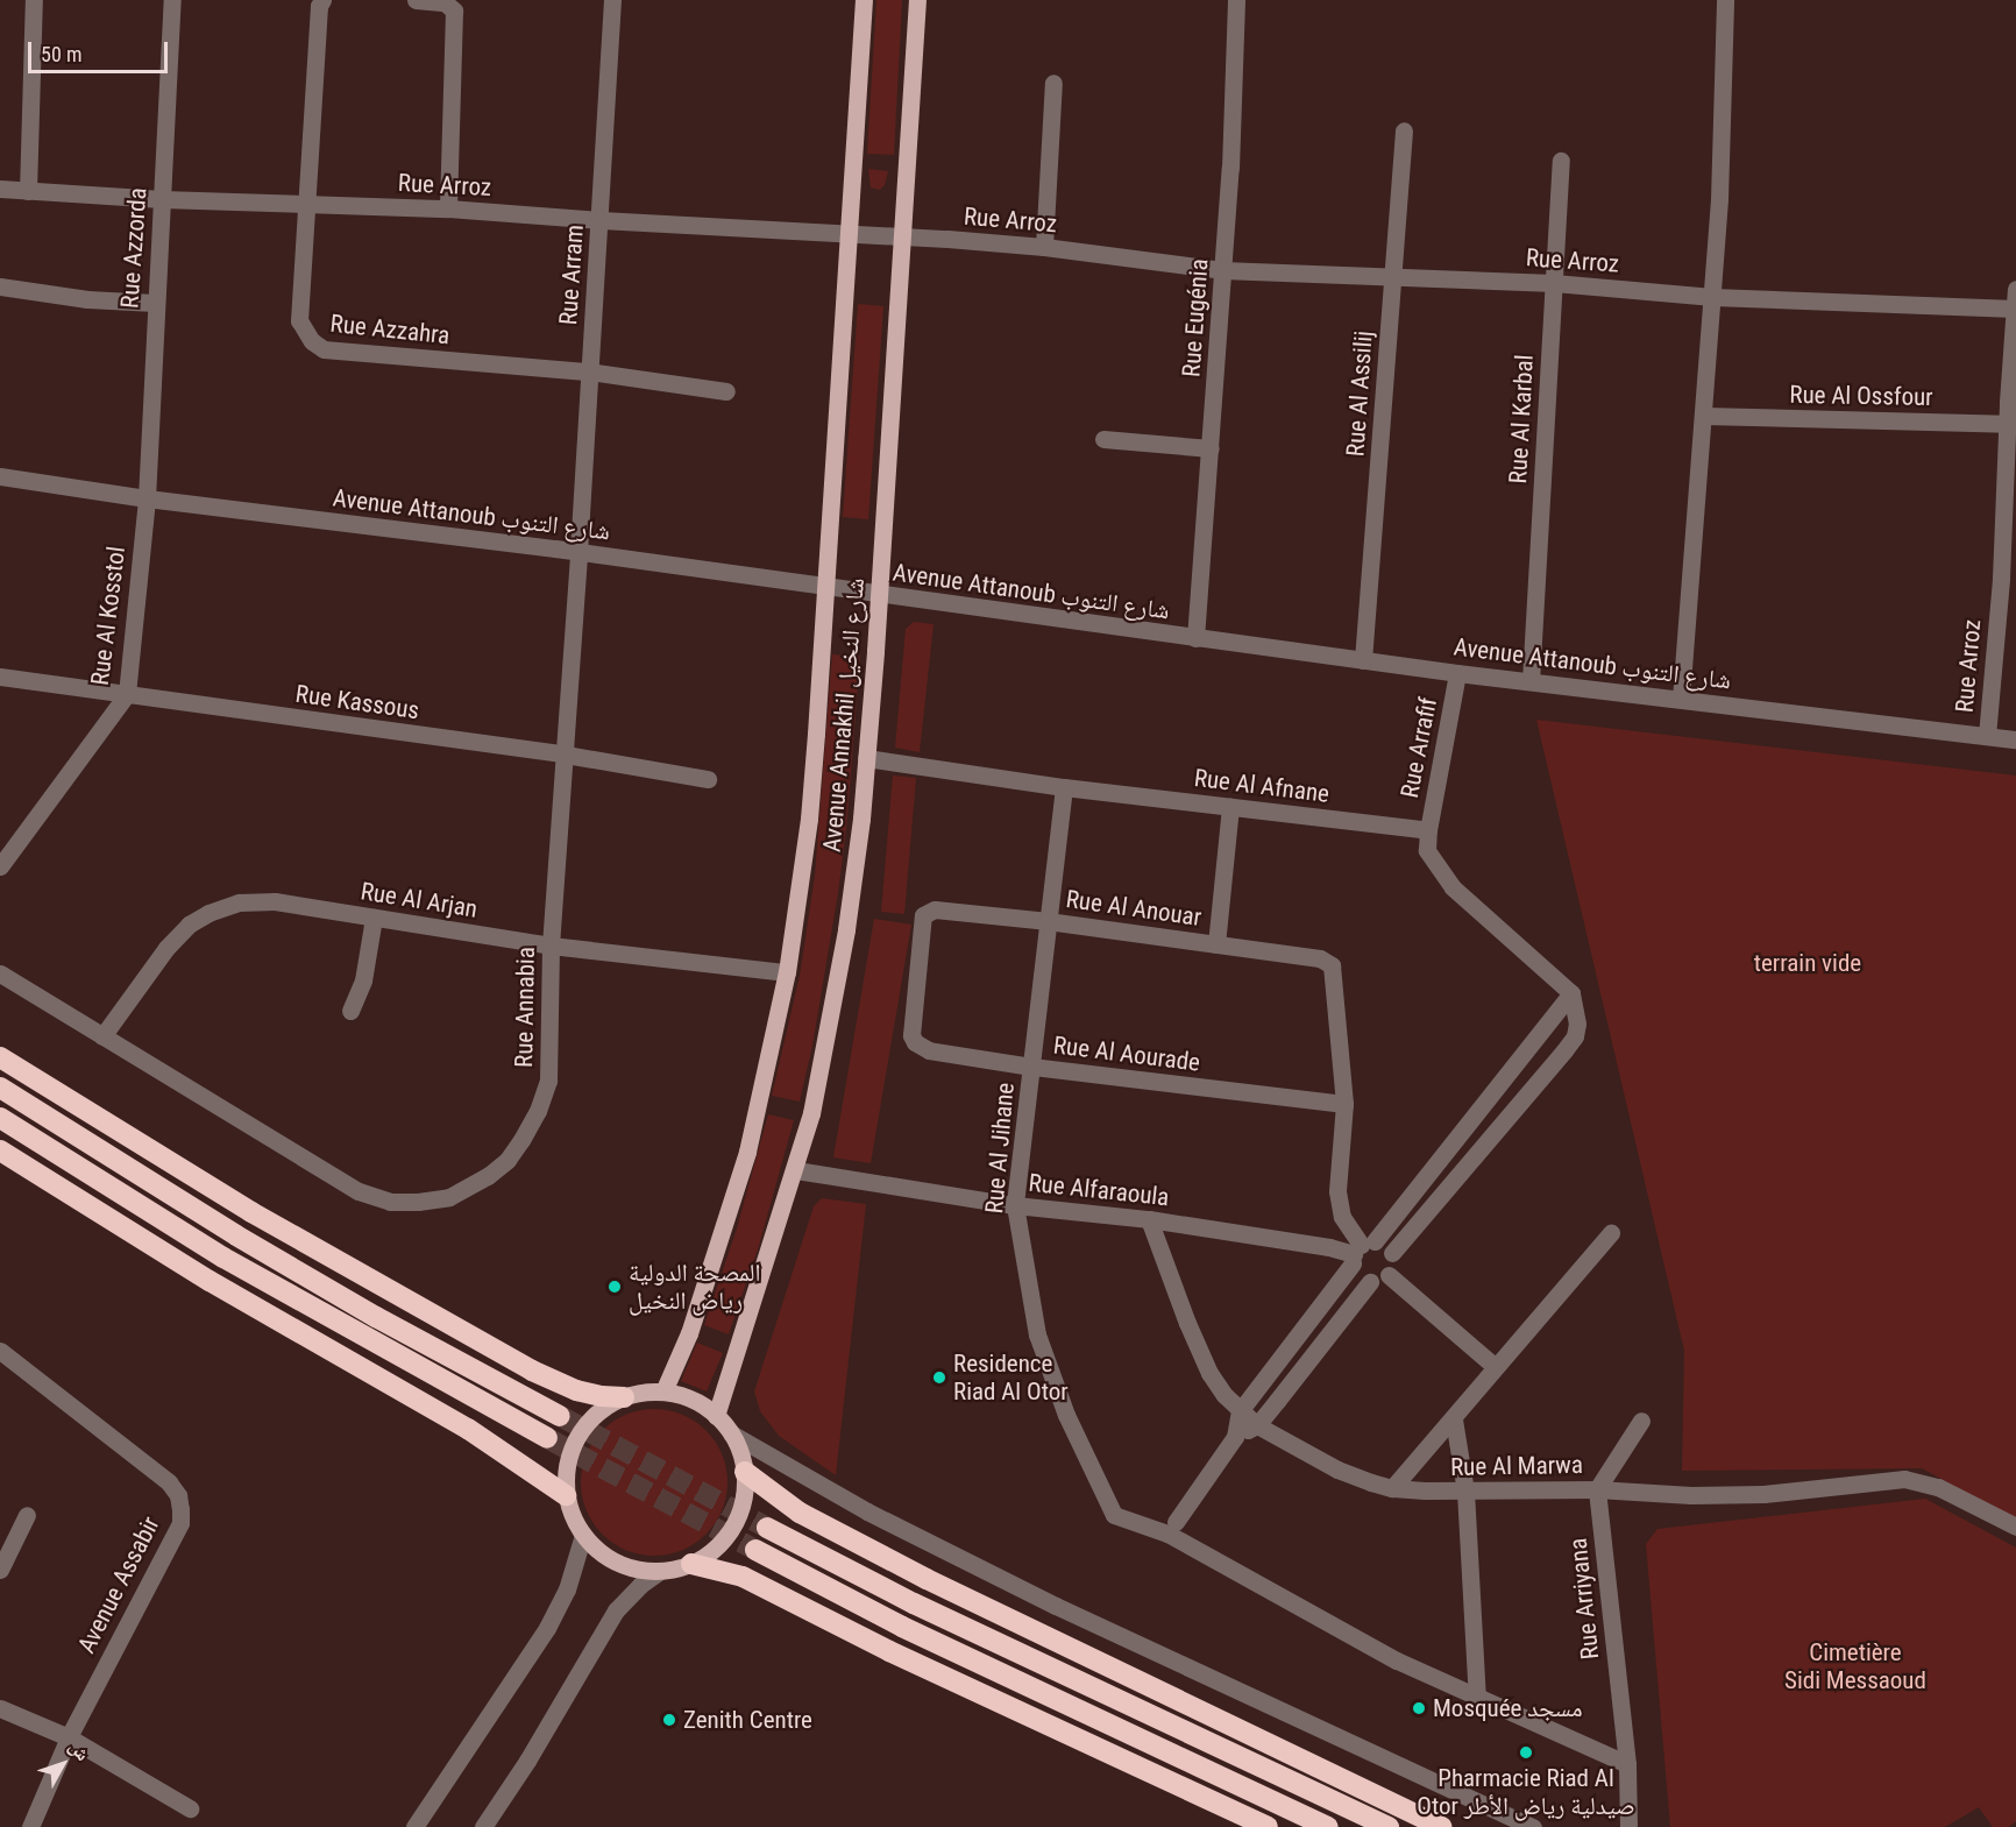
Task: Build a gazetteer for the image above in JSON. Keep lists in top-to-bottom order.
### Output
{
  "streets": {
    "main road": ["Avenue Annakhil شارع النخيل"],
    "street": [
      "Rue Arroz",
      "Rue Azzorda",
      "Rue Arram",
      "Rue Eugénia",
      "Rue Azzahra",
      "Rue Al Assilij",
      "Rue Al Ossfour",
      "Rue Al Karbal",
      "Avenue Attanoub شارع التنوب",
      "Rue Al Kosstol",
      "Rue Kassous",
      "Rue Arrafif",
      "Rue Al Afnane",
      "Rue Al Arjan",
      "Rue Al Anouar",
      "Rue Annabia",
      "Rue Al Aourade",
      "Rue Al Jihane",
      "Rue Alfaraoula",
      "Rue Al Marwa",
      "Avenue Assabir",
      "Rue Arriyana"
    ]
  },
  "crossings": [
    ["Rue Arroz", "Rue Azzorda"],
    ["Rue Arroz", "Rue Arram"],
    ["Rue Arroz", "Rue Eugénia"],
    ["Rue Arroz", "Rue Azzahra"],
    ["Rue Arroz", "Rue Al Assilij"],
    ["Rue Arroz", "Rue Al Ossfour"],
    ["Rue Arroz", "Rue Al Karbal"],
    ["Rue Arroz", "Avenue Attanoub شارع التنوب"],
    ["Rue Arroz", "Avenue Annakhil شارع النخيل"],
    ["Rue Azzorda", "Avenue Attanoub شارع التنوب"],
    ["Rue Azzorda", "Rue Al Kosstol"],
    ["Rue Arram", "Rue Azzahra"],
    ["Rue Arram", "Avenue Attanoub شارع التنوب"],
    ["Rue Arram", "Rue Annabia"],
    ["Rue Eugénia", "Avenue Attanoub شارع التنوب"],
    ["Rue Al Assilij", "Avenue Attanoub شارع التنوب"],
    ["Rue Al Karbal", "Avenue Attanoub شارع التنوب"],
    ["Avenue Attanoub شارع التنوب", "Rue Al Kosstol"],
    ["Avenue Attanoub شارع التنوب", "Avenue Annakhil شارع النخيل"],
    ["Avenue Attanoub شارع التنوب", "Rue Arrafif"],
    ["Avenue Attanoub شارع التنوب", "Rue Annabia"],
    ["Rue Al Kosstol", "Rue Kassous"],
    ["Rue Kassous", "Rue Annabia"],
    ["Avenue Annakhil شارع النخيل", "Rue Al Afnane"],
    ["Avenue Annakhil شارع النخيل", "Rue Al Arjan"],
    ["Avenue Annakhil شارع النخيل", "Rue Alfaraoula"],
    ["Rue Arrafif", "Rue Al Afnane"],
    ["Rue Al Afnane", "Rue Al Jihane"],
    ["Rue Al Arjan", "Rue Annabia"],
    ["Rue Al Anouar", "Rue Al Aourade"],
    ["Rue Al Anouar", "Rue Al Jihane"],
    ["Rue Al Aourade", "Rue Al Jihane"],
    ["Rue Al Jihane", "Rue Alfaraoula"],
    ["Rue Al Jihane", "Rue Arriyana"],
    ["Rue Alfaraoula", "Rue Al Marwa"],
    ["Rue Al Marwa", "Rue Arriyana"]
  ],
  "parks": ["terrain vide", "Cimetière Sidi Messaoud"],
  "places": [
    "المصحة الدولية رياض النخيل",
    "Residence Riad Al Otor",
    "Mosquée مسجد",
    "Zenith Centre",
    "Pharmacie Riad Al Otor صيدلية رياض الأطر"
  ],
  "scale_bar": "50 m",
  "north": "top right"
}
